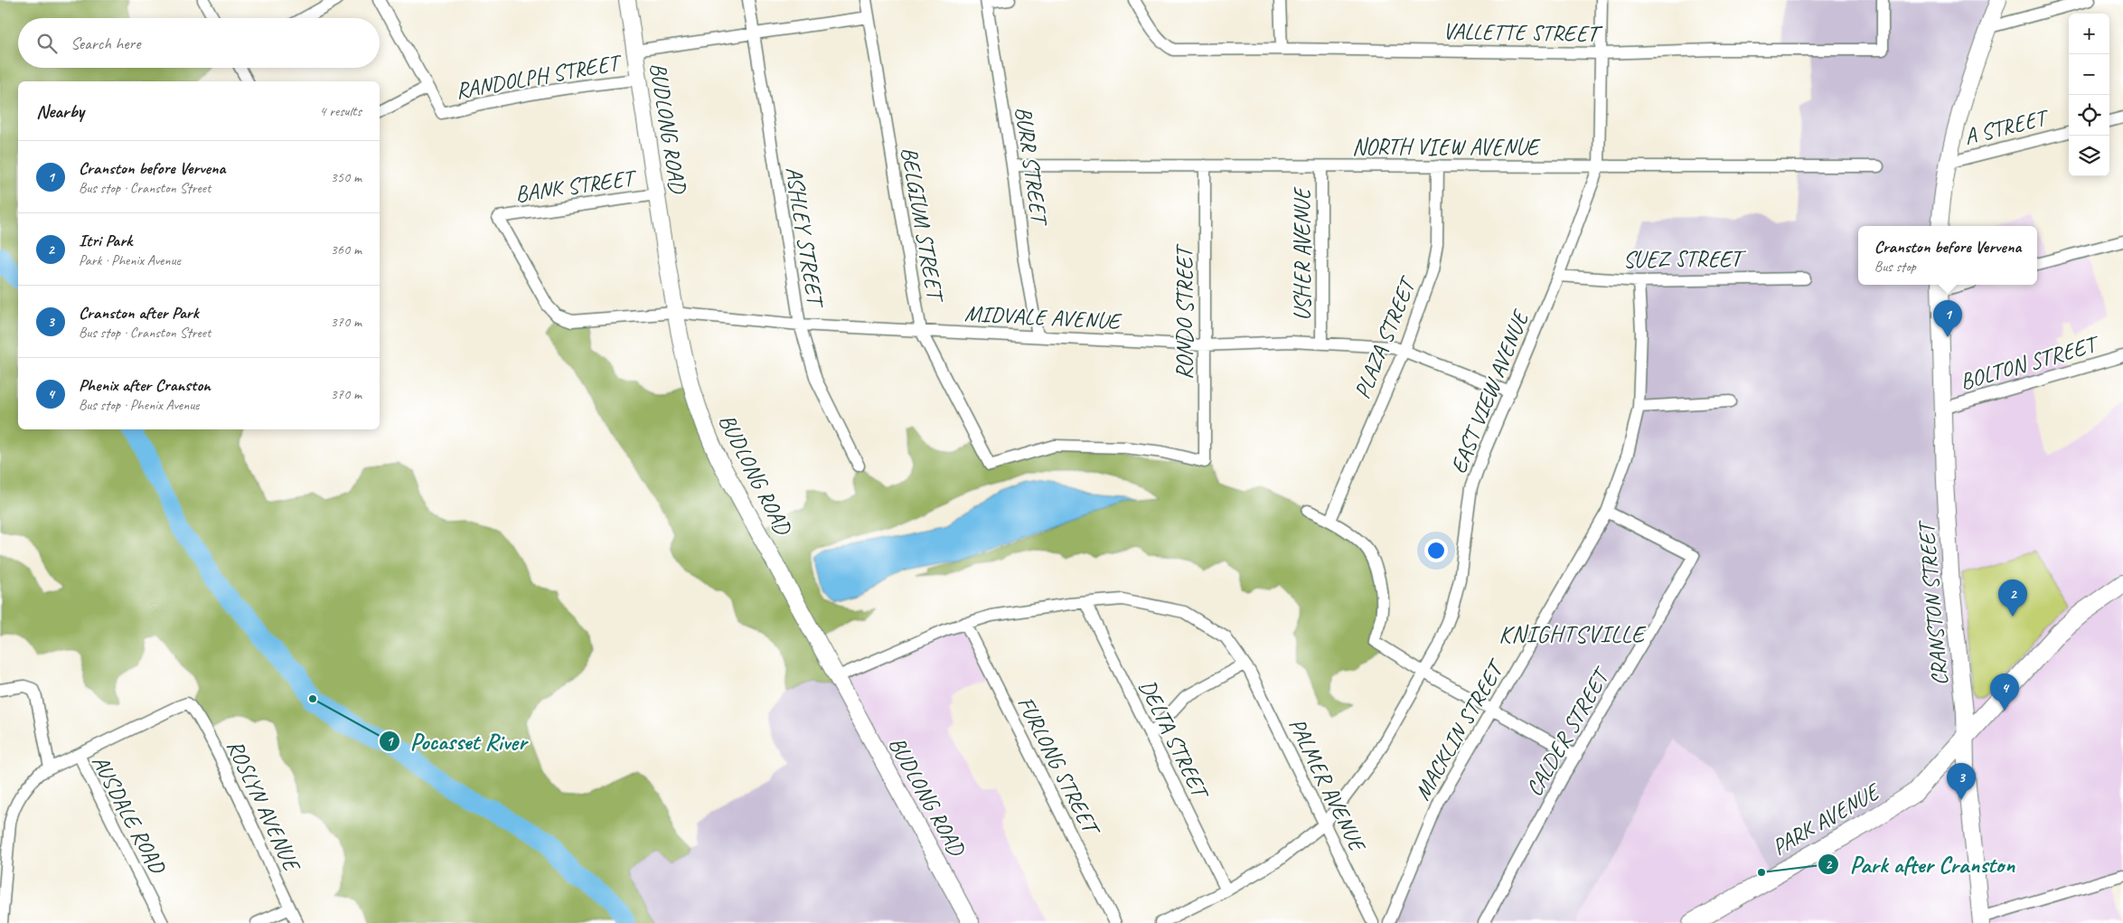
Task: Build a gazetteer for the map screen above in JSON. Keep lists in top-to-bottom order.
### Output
{
  "streets": {
    "main road": ["BUDLONG ROAD", "CRANSTON STREET", "PARK AVENUE"],
    "street": [
      "VALLETTE STREET",
      "RANDOLPH STREET",
      "A STREET",
      "NORTH VIEW AVENUE",
      "BURR STREET",
      "BANK STREET",
      "BELGIUM STREET",
      "ASHLEY STREET",
      "USHER AVENUE",
      "SUEZ STREET",
      "RONDO STREET",
      "MIDVALE AVENUE",
      "PLAZA STREET",
      "BOLTON STREET",
      "EAST VIEW AVENUE",
      "MACKLIN STREET",
      "CALDER STREET",
      "DELTA STREET",
      "FURLONG STREET",
      "PALMER AVENUE",
      "ROSLYN AVENUE",
      "AUSDALE ROAD"
    ]
  },
  "crossings": [
    ["VALLETTE STREET", "EAST VIEW AVENUE"],
    ["RANDOLPH STREET", "BUDLONG ROAD"],
    ["BUDLONG ROAD", "BANK STREET"],
    ["BUDLONG ROAD", "MIDVALE AVENUE"],
    ["BUDLONG ROAD", "PALMER AVENUE"],
    ["NORTH VIEW AVENUE", "BURR STREET"],
    ["NORTH VIEW AVENUE", "USHER AVENUE"],
    ["NORTH VIEW AVENUE", "RONDO STREET"],
    ["NORTH VIEW AVENUE", "PLAZA STREET"],
    ["NORTH VIEW AVENUE", "EAST VIEW AVENUE"],
    ["BURR STREET", "MIDVALE AVENUE"],
    ["BANK STREET", "MIDVALE AVENUE"],
    ["BELGIUM STREET", "RONDO STREET"],
    ["BELGIUM STREET", "MIDVALE AVENUE"],
    ["ASHLEY STREET", "MIDVALE AVENUE"],
    ["USHER AVENUE", "MIDVALE AVENUE"],
    ["SUEZ STREET", "EAST VIEW AVENUE"],
    ["SUEZ STREET", "MACKLIN STREET"],
    ["RONDO STREET", "MIDVALE AVENUE"],
    ["MIDVALE AVENUE", "PLAZA STREET"],
    ["MIDVALE AVENUE", "EAST VIEW AVENUE"],
    ["BOLTON STREET", "CRANSTON STREET"],
    ["EAST VIEW AVENUE", "DELTA STREET"],
    ["EAST VIEW AVENUE", "PALMER AVENUE"],
    ["CRANSTON STREET", "PARK AVENUE"],
    ["MACKLIN STREET", "CALDER STREET"],
    ["DELTA STREET", "PALMER AVENUE"],
    ["FURLONG STREET", "PALMER AVENUE"],
    ["ROSLYN AVENUE", "AUSDALE ROAD"]
  ],
  "districts": ["KNIGHTSVILLE"],
  "places": ["Pocasset River", "Park after Cranston"],
  "page": {
    "map_buttons": ["+", "−"],
    "search": "Search here",
    "heading": ["Nearby", "4 results"],
    "list": [
      {
        "mark": "1",
        "name": "Cranston before Vervena",
        "note": "Bus stop · Cranston Street",
        "value": "350 m"
      },
      {
        "mark": "2",
        "name": "Itri Park",
        "note": "Park · Phenix Avenue",
        "value": "360 m"
      },
      {
        "mark": "3",
        "name": "Cranston after Park",
        "note": "Bus stop · Cranston Street",
        "value": "370 m"
      },
      {
        "mark": "4",
        "name": "Phenix after Cranston",
        "note": "Bus stop · Phenix Avenue",
        "value": "370 m"
      }
    ],
    "popup": ["Cranston before Vervena", "Bus stop"],
    "pins": [
      "1",
      "2",
      "4",
      "3"
    ]
  }
}
